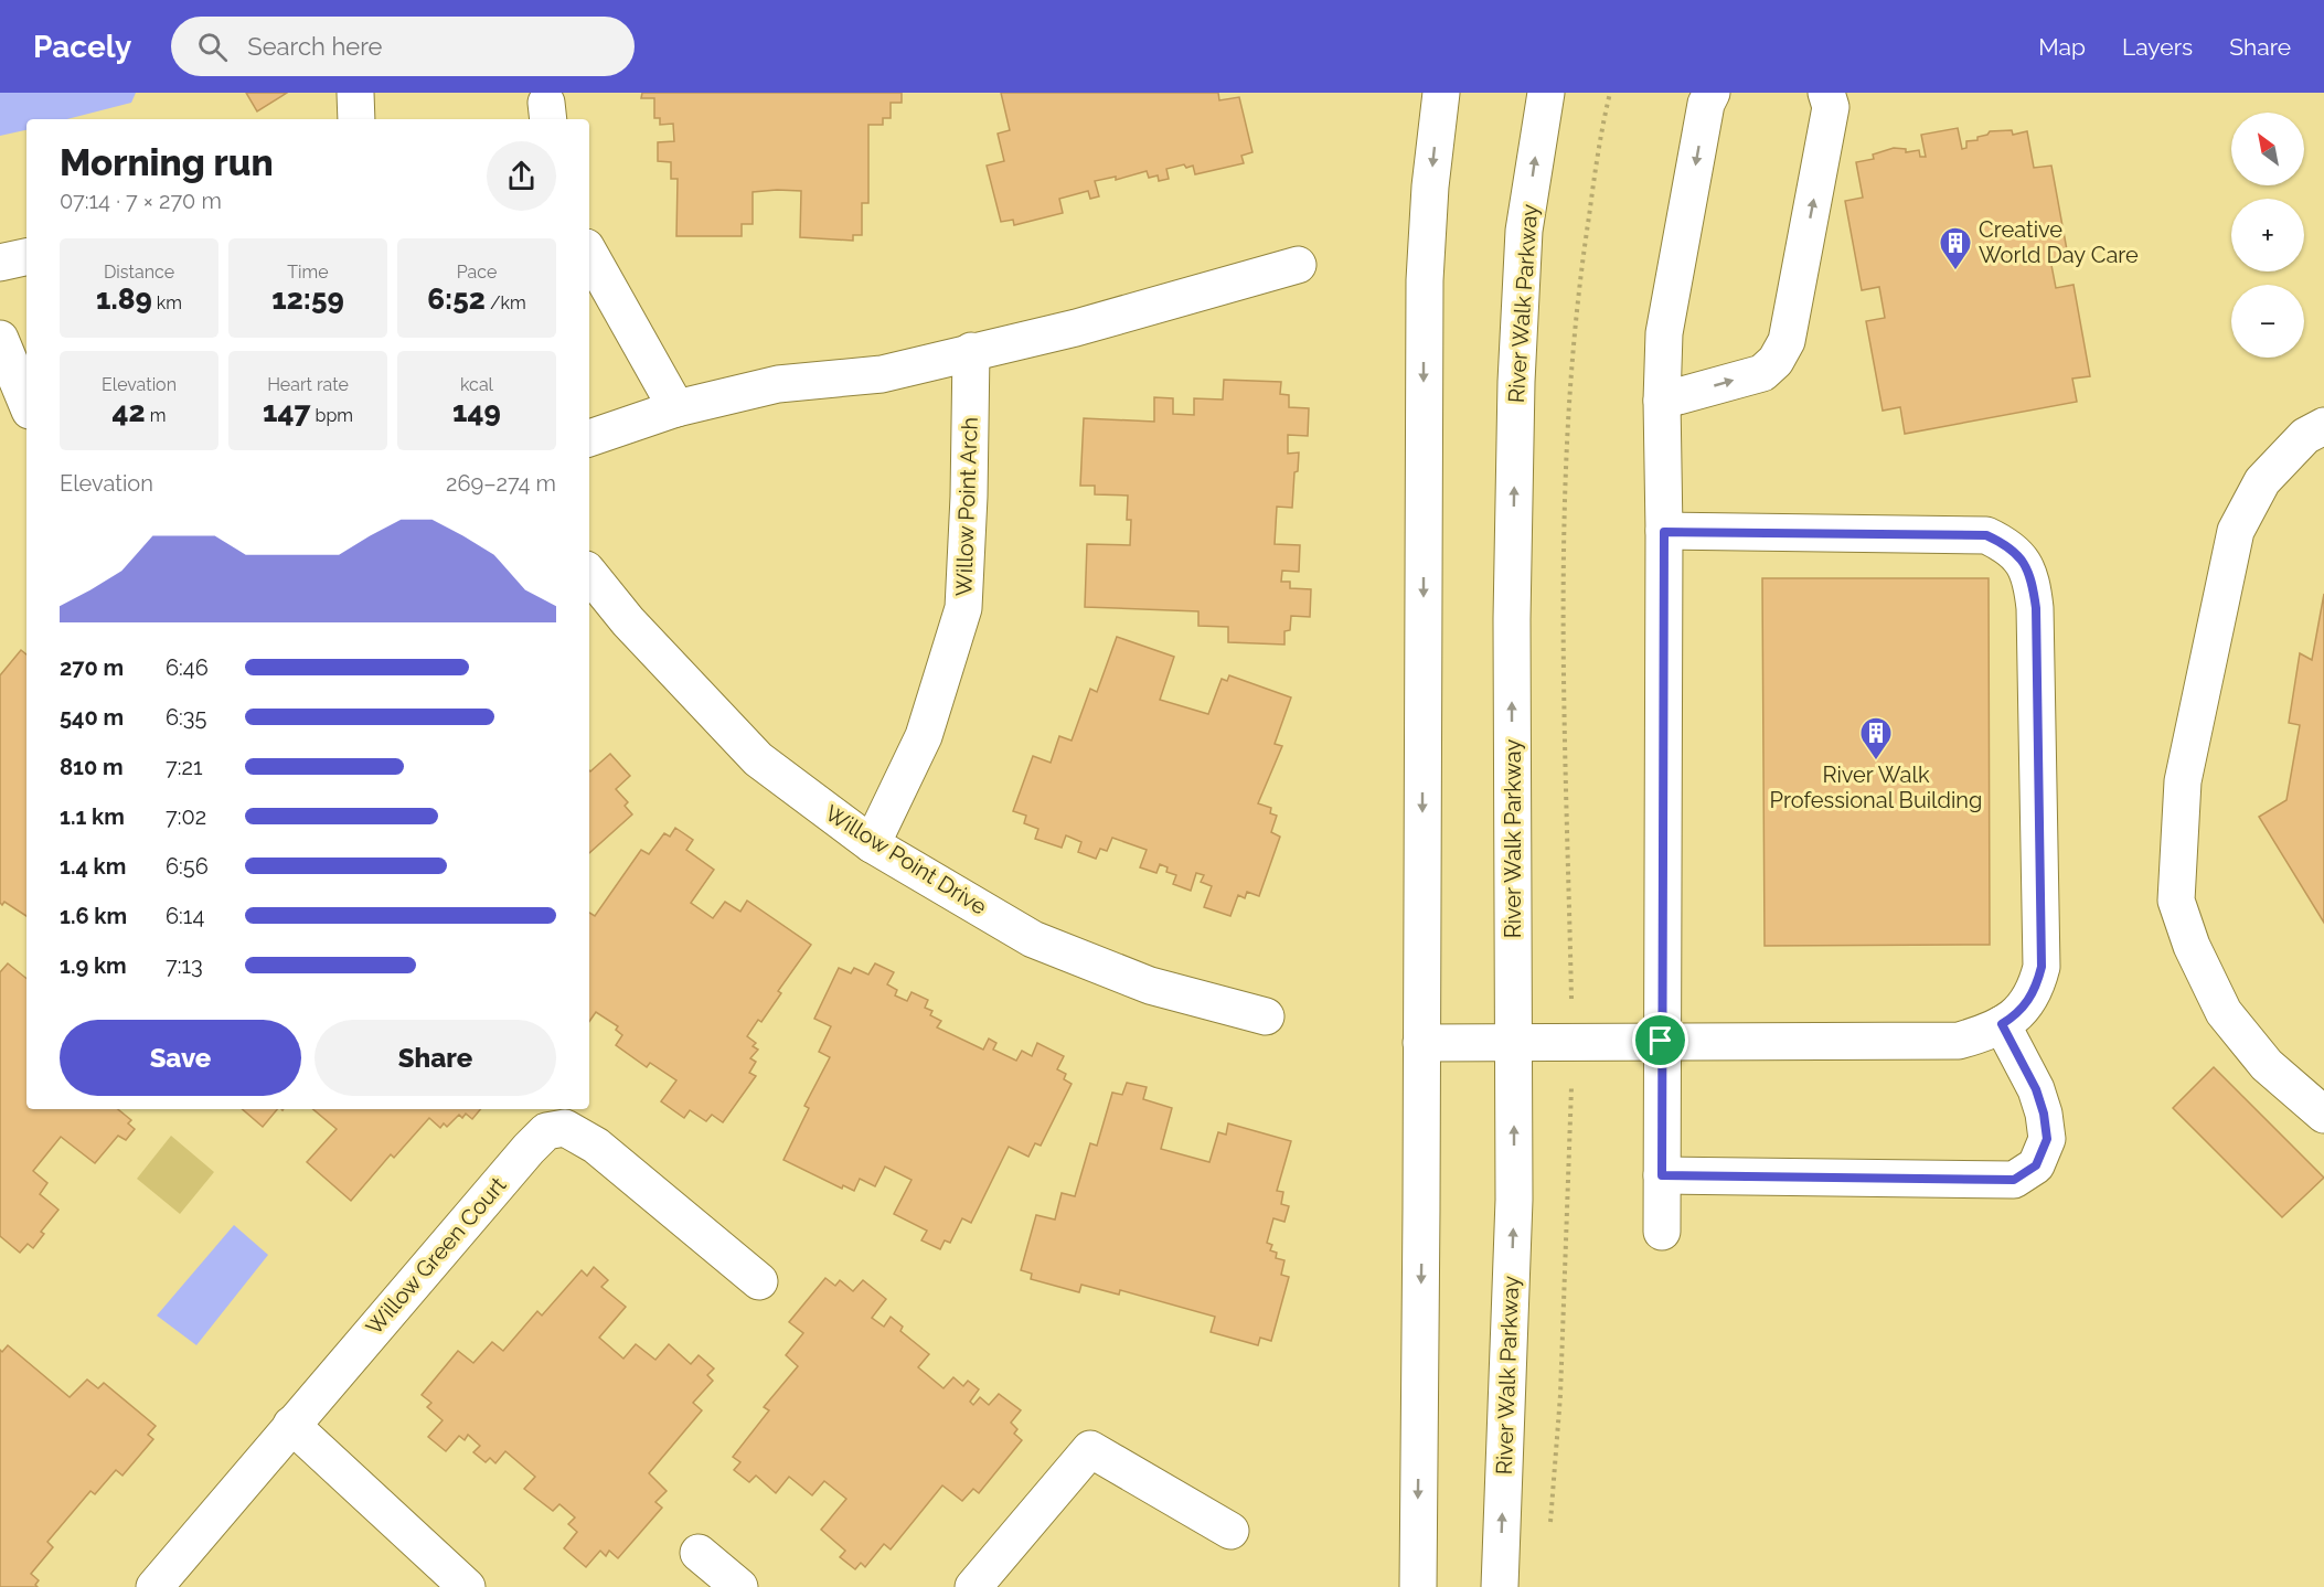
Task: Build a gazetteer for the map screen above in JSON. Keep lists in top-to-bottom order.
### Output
{
  "streets": {
    "street": [
      "River Walk Parkway",
      "Willow Point Arch",
      "Willow Point Drive",
      "Willow Green Court"
    ]
  },
  "crossings": [
    ["Willow Point Arch", "Willow Point Drive"]
  ],
  "places": {
    "building": ["Creative World Day Care", "River Walk Professional Building"]
  },
  "north": "top left",
  "page": {
    "header": "Pacely",
    "search": "Search here",
    "nav": ["Map", "Layers", "Share"],
    "map_buttons": ["+", "−"],
    "heading": ["Morning run", "07:14 · 7 × 270 m"],
    "stats": [
      ["Distance", "1.89 km"],
      ["Time", "12:59"],
      ["Pace", "6:52 /km"],
      ["Elevation", "42 m"],
      ["Heart rate", "147 bpm"],
      ["kcal", "149"]
    ],
    "chart": ["Elevation", "269–274 m"],
    "list": [
      {
        "name": "270 m",
        "note": "6:46"
      },
      {
        "name": "540 m",
        "note": "6:35"
      },
      {
        "name": "810 m",
        "note": "7:21"
      },
      {
        "name": "1.1 km",
        "note": "7:02"
      },
      {
        "name": "1.4 km",
        "note": "6:56"
      },
      {
        "name": "1.6 km",
        "note": "6:14"
      },
      {
        "name": "1.9 km",
        "note": "7:13"
      }
    ],
    "buttons": ["Save", "Share"]
  }
}
